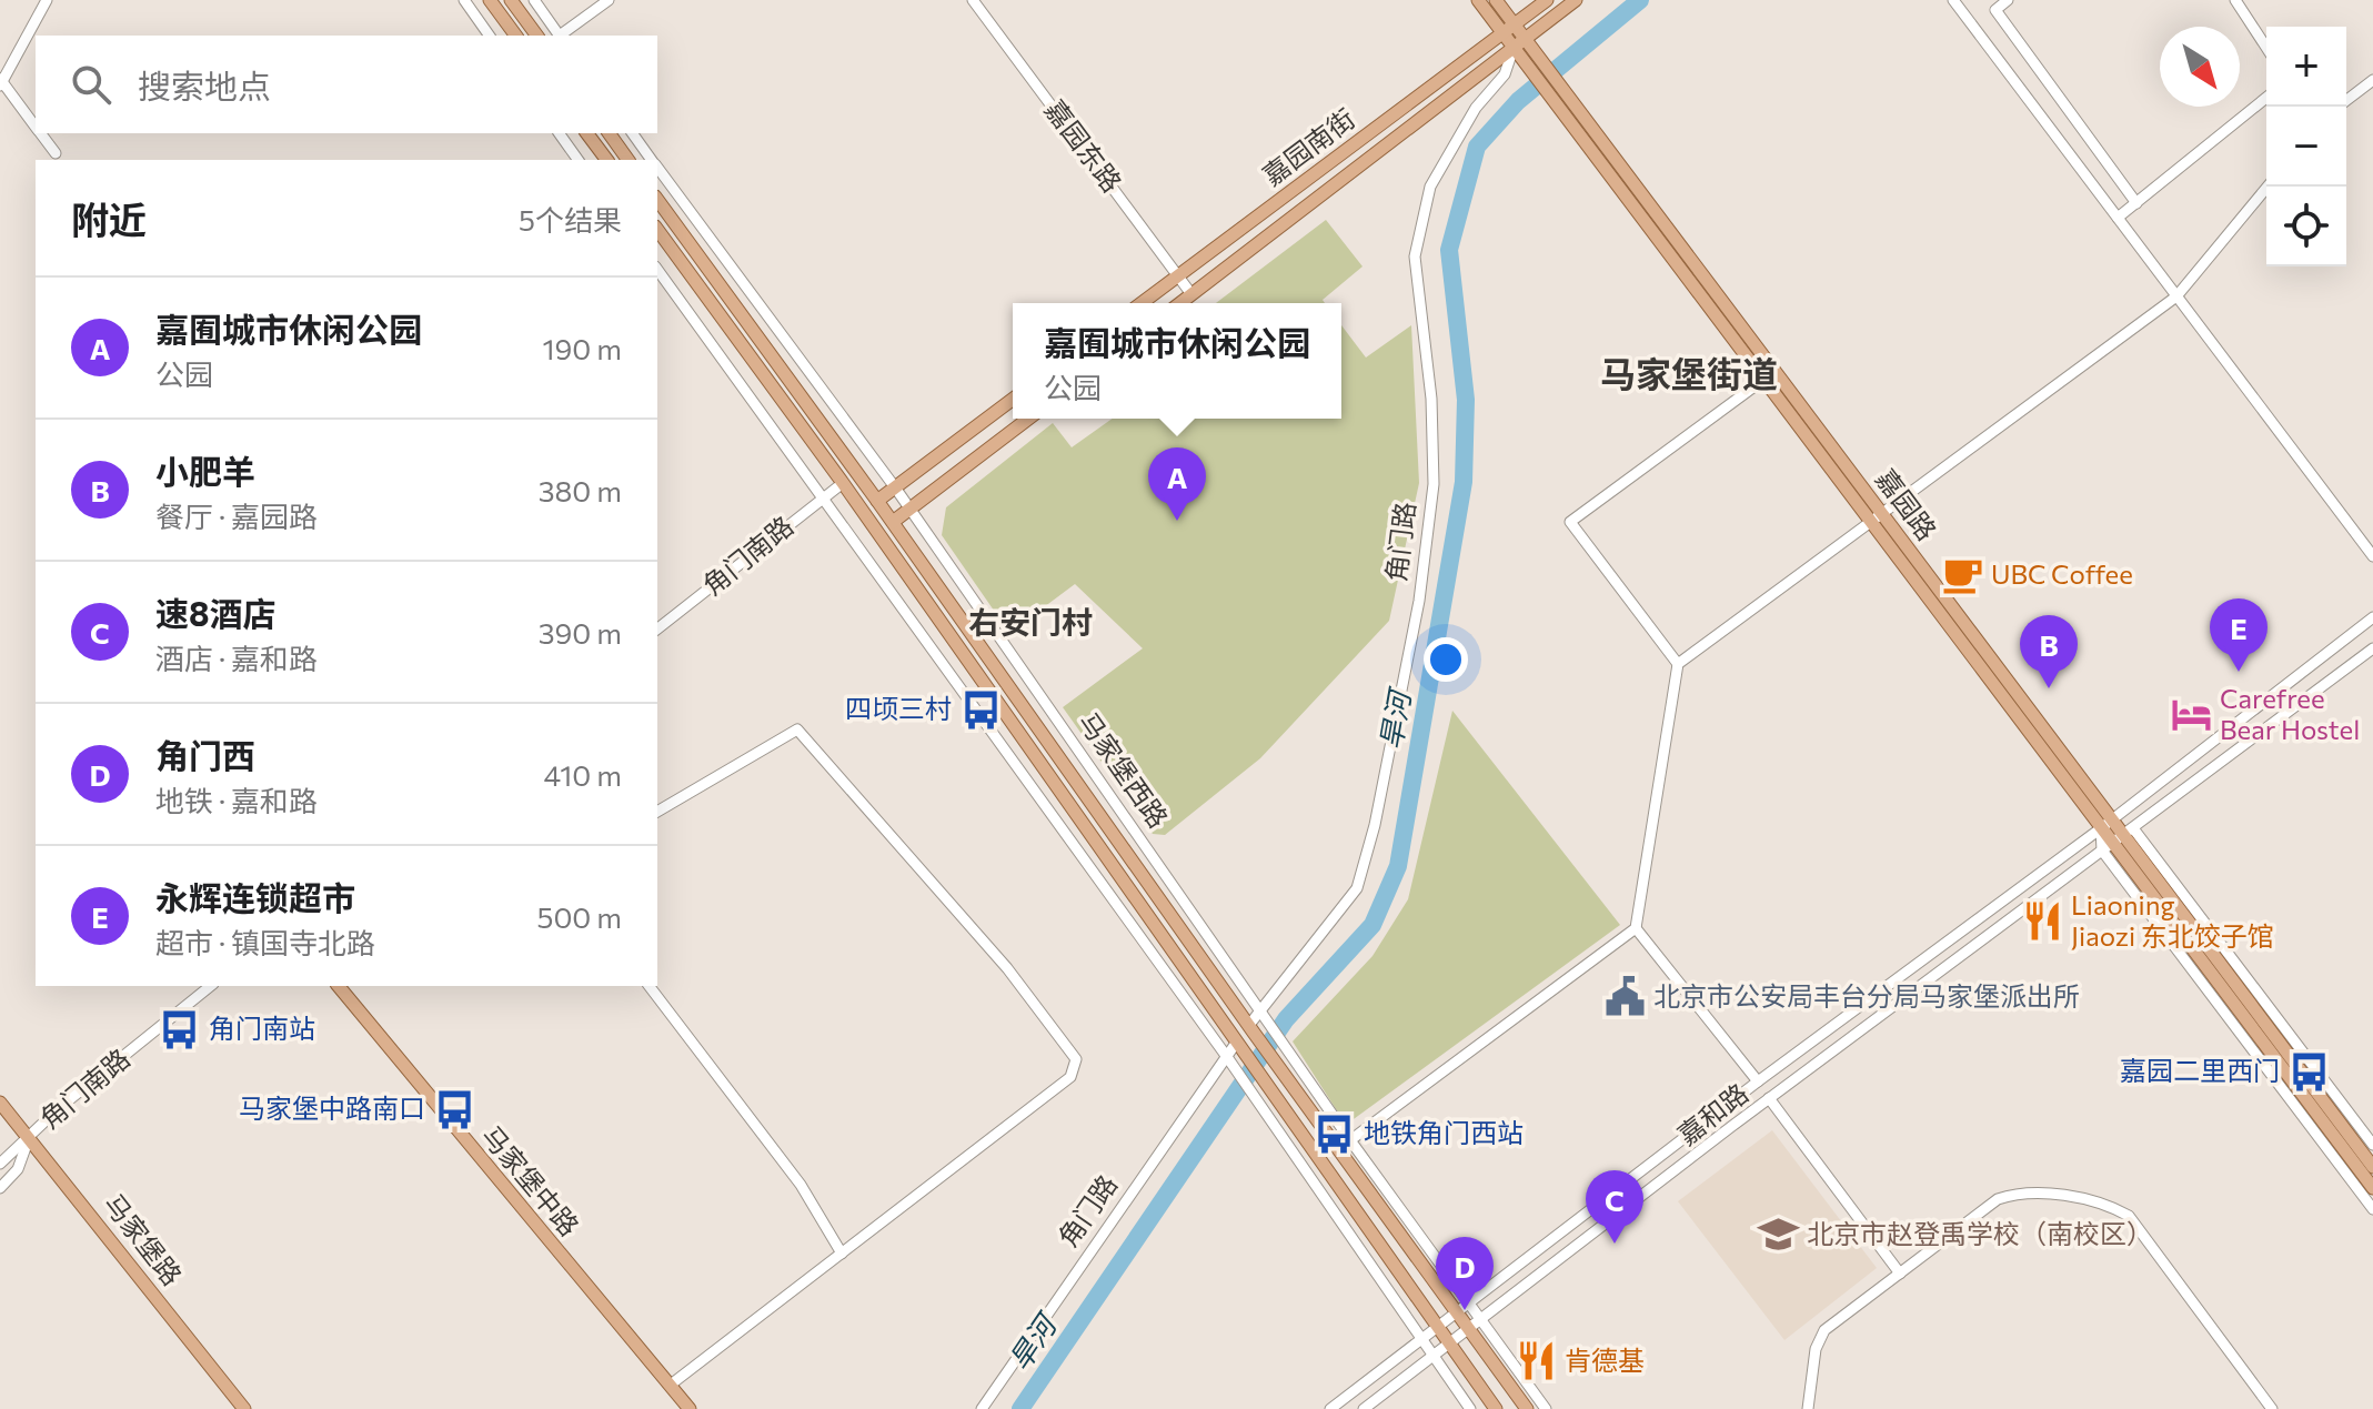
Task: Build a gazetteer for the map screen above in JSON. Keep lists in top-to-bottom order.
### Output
{
  "streets": {
    "main road": [
      "嘉园南街",
      "嘉园路",
      "角门路",
      "马家堡西路",
      "马家堡中路",
      "马家堡路"
    ],
    "street": ["嘉园东路", "角门南路", "嘉和路"]
  },
  "crossings": [
    ["嘉园东路", "嘉园南街"],
    ["嘉园南街", "嘉园路"],
    ["嘉园南街", "角门路"],
    ["嘉园路", "角门路"],
    ["嘉园路", "嘉和路"],
    ["角门路", "马家堡西路"],
    ["角门南路", "马家堡路"],
    ["马家堡西路", "嘉和路"]
  ],
  "districts": ["马家堡街道", "右安门村"],
  "water": ["旱河"],
  "places": {
    "cafe": ["UBC Coffee"],
    "bus stop": [
      "四顷三村",
      "角门南站",
      "嘉园二里西门",
      "马家堡中路南口",
      "地铁角门西站"
    ],
    "hotel": ["Carefree Bear Hostel"],
    "restaurant": ["Liaoning Jiaozi 东北饺子馆", "肯德基"],
    "public building": ["北京市公安局丰台分局马家堡派出所"],
    "school or university": ["北京市赵登禹学校（南校区）"]
  },
  "north": "bottom right",
  "page": {
    "map_buttons": ["+", "−"],
    "search": "搜索地点",
    "heading": ["附近", "5个结果"],
    "list": [
      {
        "mark": "A",
        "name": "嘉囿城市休闲公园",
        "note": "公园",
        "value": "190 m"
      },
      {
        "mark": "B",
        "name": "小肥羊",
        "note": "餐厅 · 嘉园路",
        "value": "380 m"
      },
      {
        "mark": "C",
        "name": "速8酒店",
        "note": "酒店 · 嘉和路",
        "value": "390 m"
      },
      {
        "mark": "D",
        "name": "角门西",
        "note": "地铁 · 嘉和路",
        "value": "410 m"
      },
      {
        "mark": "E",
        "name": "永辉连锁超市",
        "note": "超市 · 镇国寺北路",
        "value": "500 m"
      }
    ],
    "popup": ["嘉囿城市休闲公园", "公园"],
    "pins": [
      "A",
      "E",
      "B",
      "C",
      "D"
    ]
  }
}
